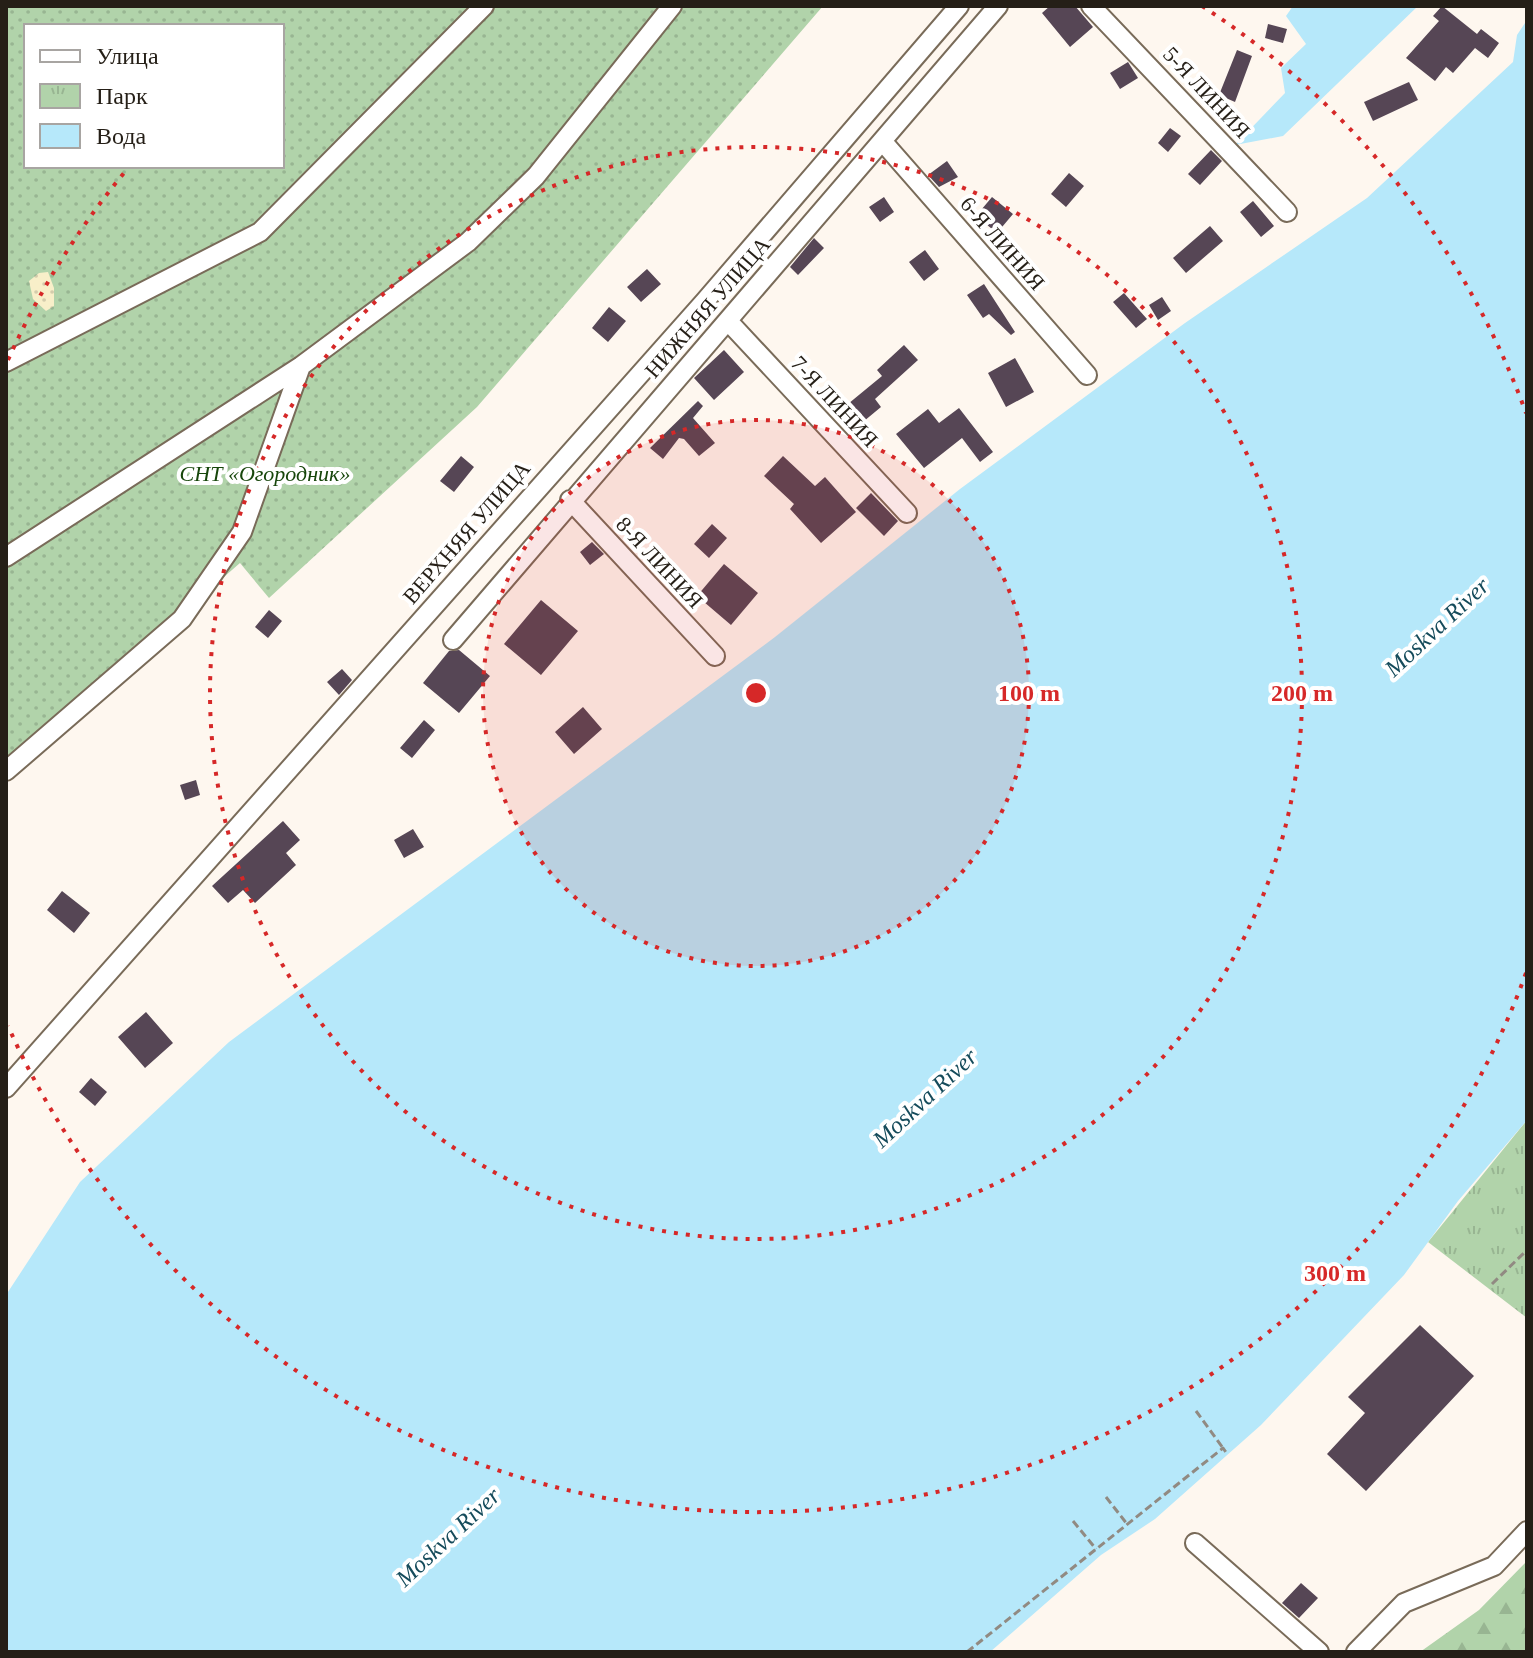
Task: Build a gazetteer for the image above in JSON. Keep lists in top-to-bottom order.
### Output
{
  "streets": {
    "street": [
      "5-Я ЛИНИЯ",
      "6-Я ЛИНИЯ",
      "НИЖНЯЯ УЛИЦА",
      "7-Я ЛИНИЯ",
      "ВЕРХНЯЯ УЛИЦА",
      "8-Я ЛИНИЯ"
    ]
  },
  "crossings": [
    ["6-Я ЛИНИЯ", "НИЖНЯЯ УЛИЦА"],
    ["НИЖНЯЯ УЛИЦА", "7-Я ЛИНИЯ"],
    ["НИЖНЯЯ УЛИЦА", "8-Я ЛИНИЯ"]
  ],
  "water": ["Moskva River"],
  "parks": ["СНТ «Огородник»"],
  "legend": ["Улица", "Парк", "Вода"],
  "rings": ["100 m", "200 m", "300 m"]
}
